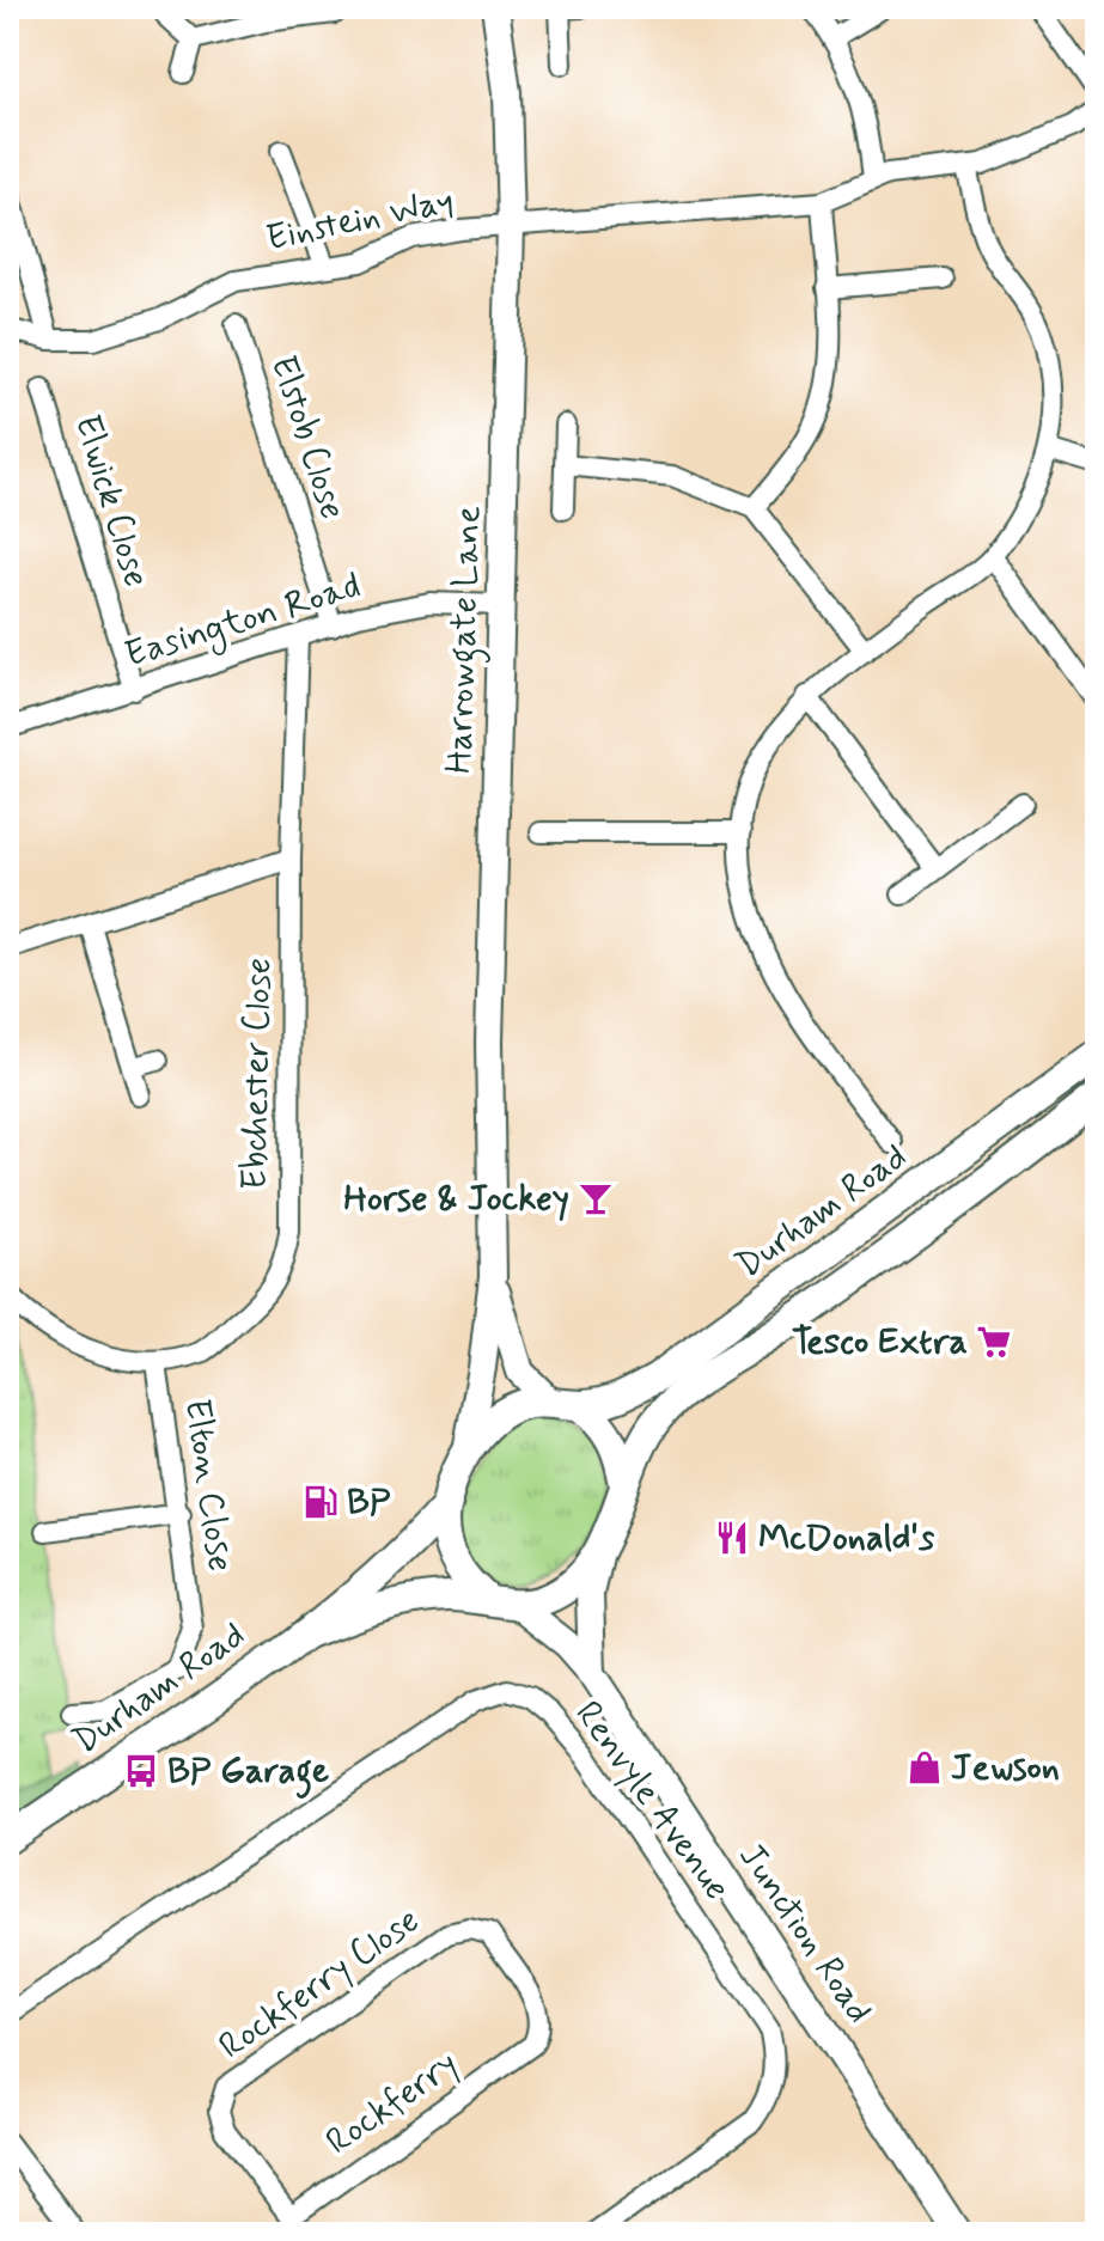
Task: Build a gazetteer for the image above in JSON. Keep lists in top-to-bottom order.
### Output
{
  "streets": {
    "main road": ["Durham Road"],
    "street": [
      "Einstein Way",
      "Elstob Close",
      "Elwick Close",
      "Easington Road",
      "Harrowgate Lane",
      "Ebchester Close",
      "Elton Close",
      "Renvyle Avenue",
      "Junction Road",
      "Rockferry Close",
      "Rockferry"
    ]
  },
  "crossings": [
    ["Einstein Way", "Harrowgate Lane"],
    ["Elstob Close", "Easington Road"],
    ["Elwick Close", "Easington Road"],
    ["Easington Road", "Harrowgate Lane"],
    ["Easington Road", "Ebchester Close"],
    ["Harrowgate Lane", "Durham Road"],
    ["Harrowgate Lane", "Junction Road"],
    ["Ebchester Close", "Elton Close"],
    ["Durham Road", "Junction Road"],
    ["Rockferry Close", "Rockferry"]
  ],
  "places": {
    "bar": ["Horse & Jockey"],
    "supermarket": ["Tesco Extra"],
    "fuel station": ["BP"],
    "restaurant": ["McDonald's"],
    "shop": ["Jewson"],
    "bus stop": ["BP Garage"]
  }
}
